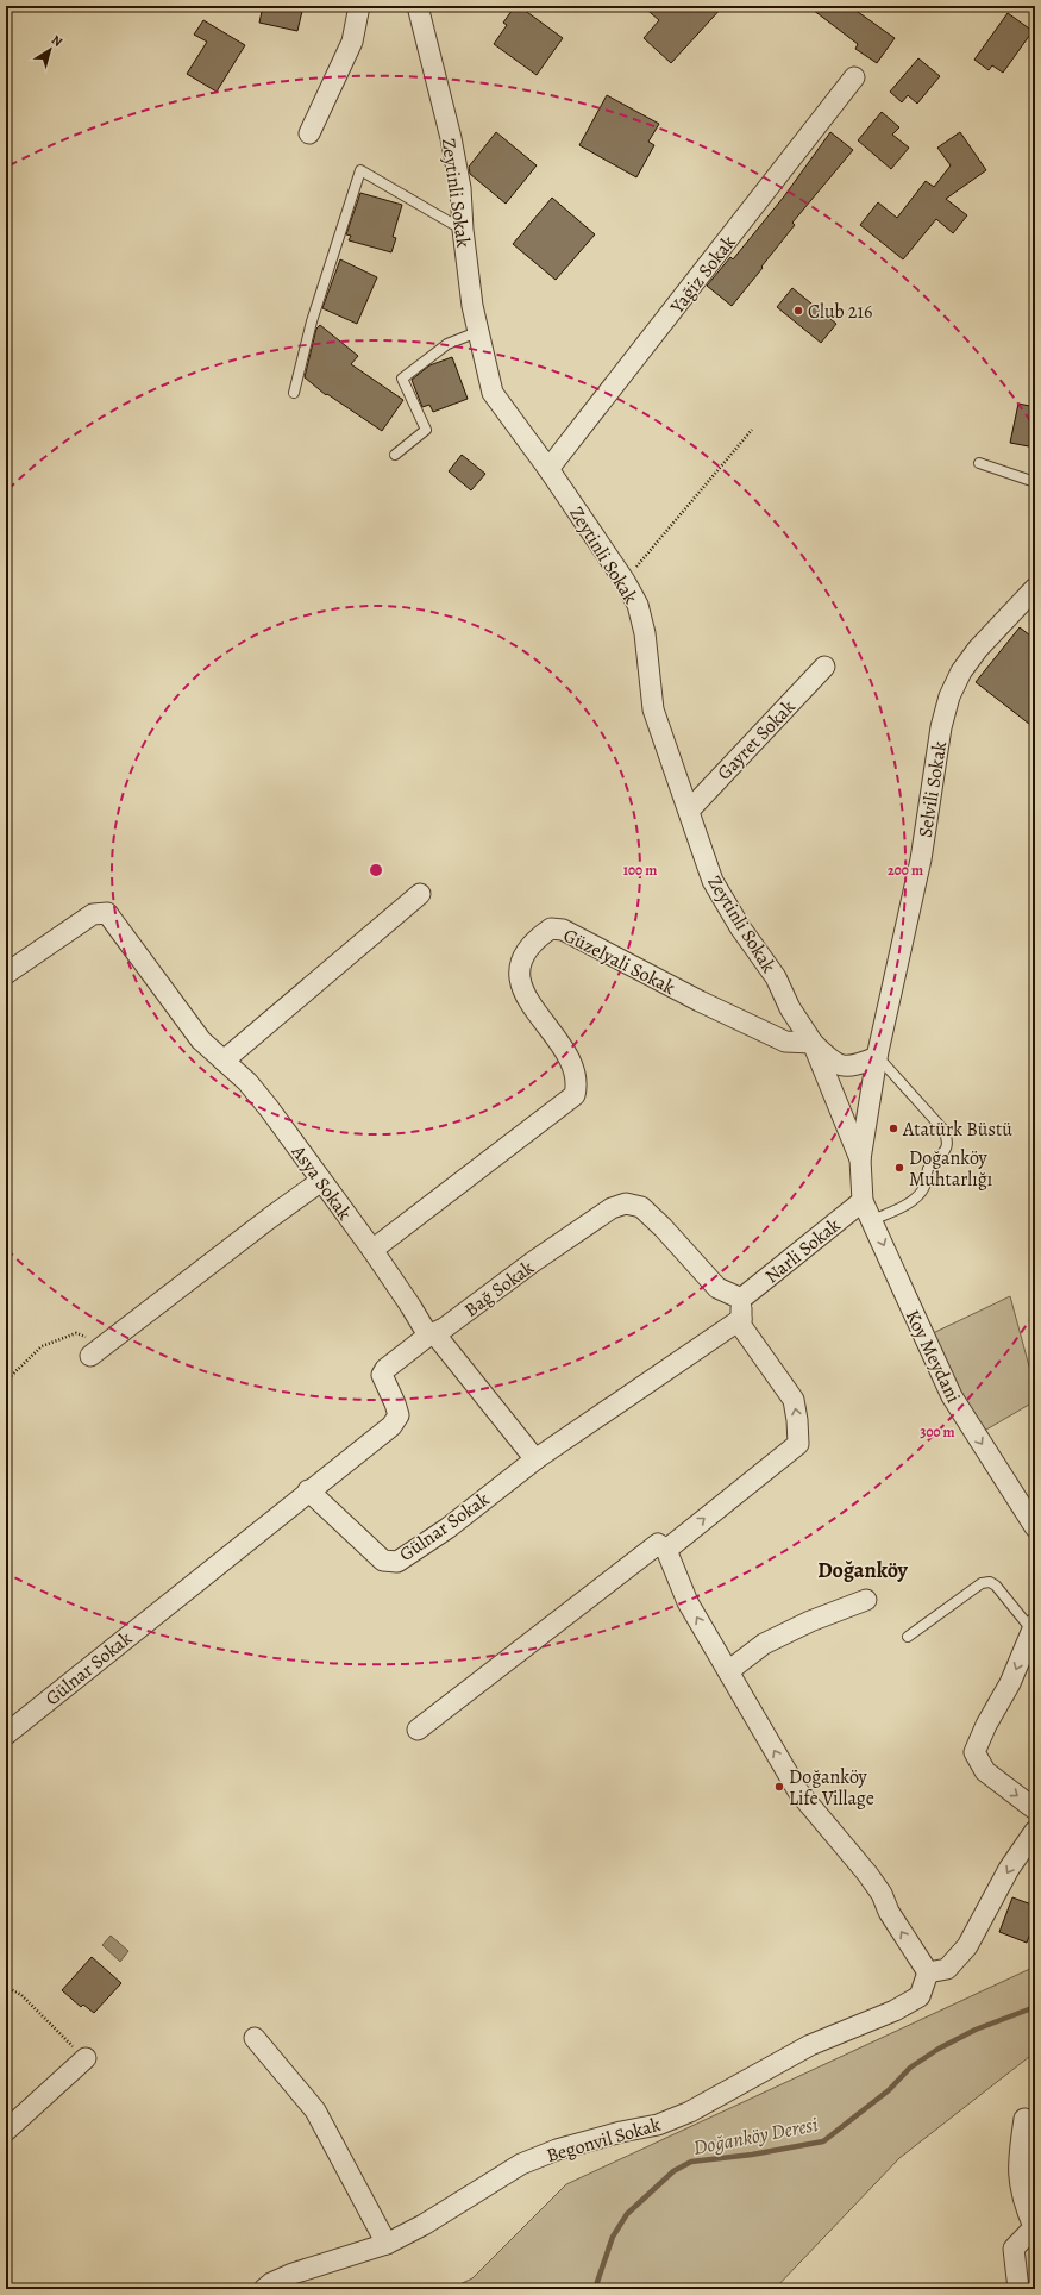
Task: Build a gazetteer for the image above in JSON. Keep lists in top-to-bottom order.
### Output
{
  "streets": {
    "street": [
      "Zeytinli Sokak",
      "Yağiz Sokak",
      "Gayret Sokak",
      "Selvili Sokak",
      "Güzelyali Sokak",
      "Asya Sokak",
      "Narli Sokak",
      "Bağ Sokak",
      "Koy Meydani",
      "Gülnar Sokak",
      "Begonvil Sokak"
    ]
  },
  "crossings": [
    ["Zeytinli Sokak", "Yağiz Sokak"],
    ["Zeytinli Sokak", "Gayret Sokak"],
    ["Zeytinli Sokak", "Selvili Sokak"],
    ["Zeytinli Sokak", "Güzelyali Sokak"],
    ["Zeytinli Sokak", "Narli Sokak"],
    ["Zeytinli Sokak", "Koy Meydani"],
    ["Güzelyali Sokak", "Asya Sokak"],
    ["Asya Sokak", "Bağ Sokak"],
    ["Asya Sokak", "Gülnar Sokak"],
    ["Narli Sokak", "Bağ Sokak"],
    ["Narli Sokak", "Koy Meydani"],
    ["Bağ Sokak", "Gülnar Sokak"]
  ],
  "one_way": ["Koy Meydani"],
  "districts": ["Doğanköy"],
  "water": ["Doğanköy Deresi"],
  "places": [
    "Club 216",
    "Atatürk Büstü",
    "Doğanköy Muhtarlığı",
    "Doğanköy Life Village"
  ],
  "north": "top right",
  "rings": ["100 m", "200 m", "300 m"]
}
